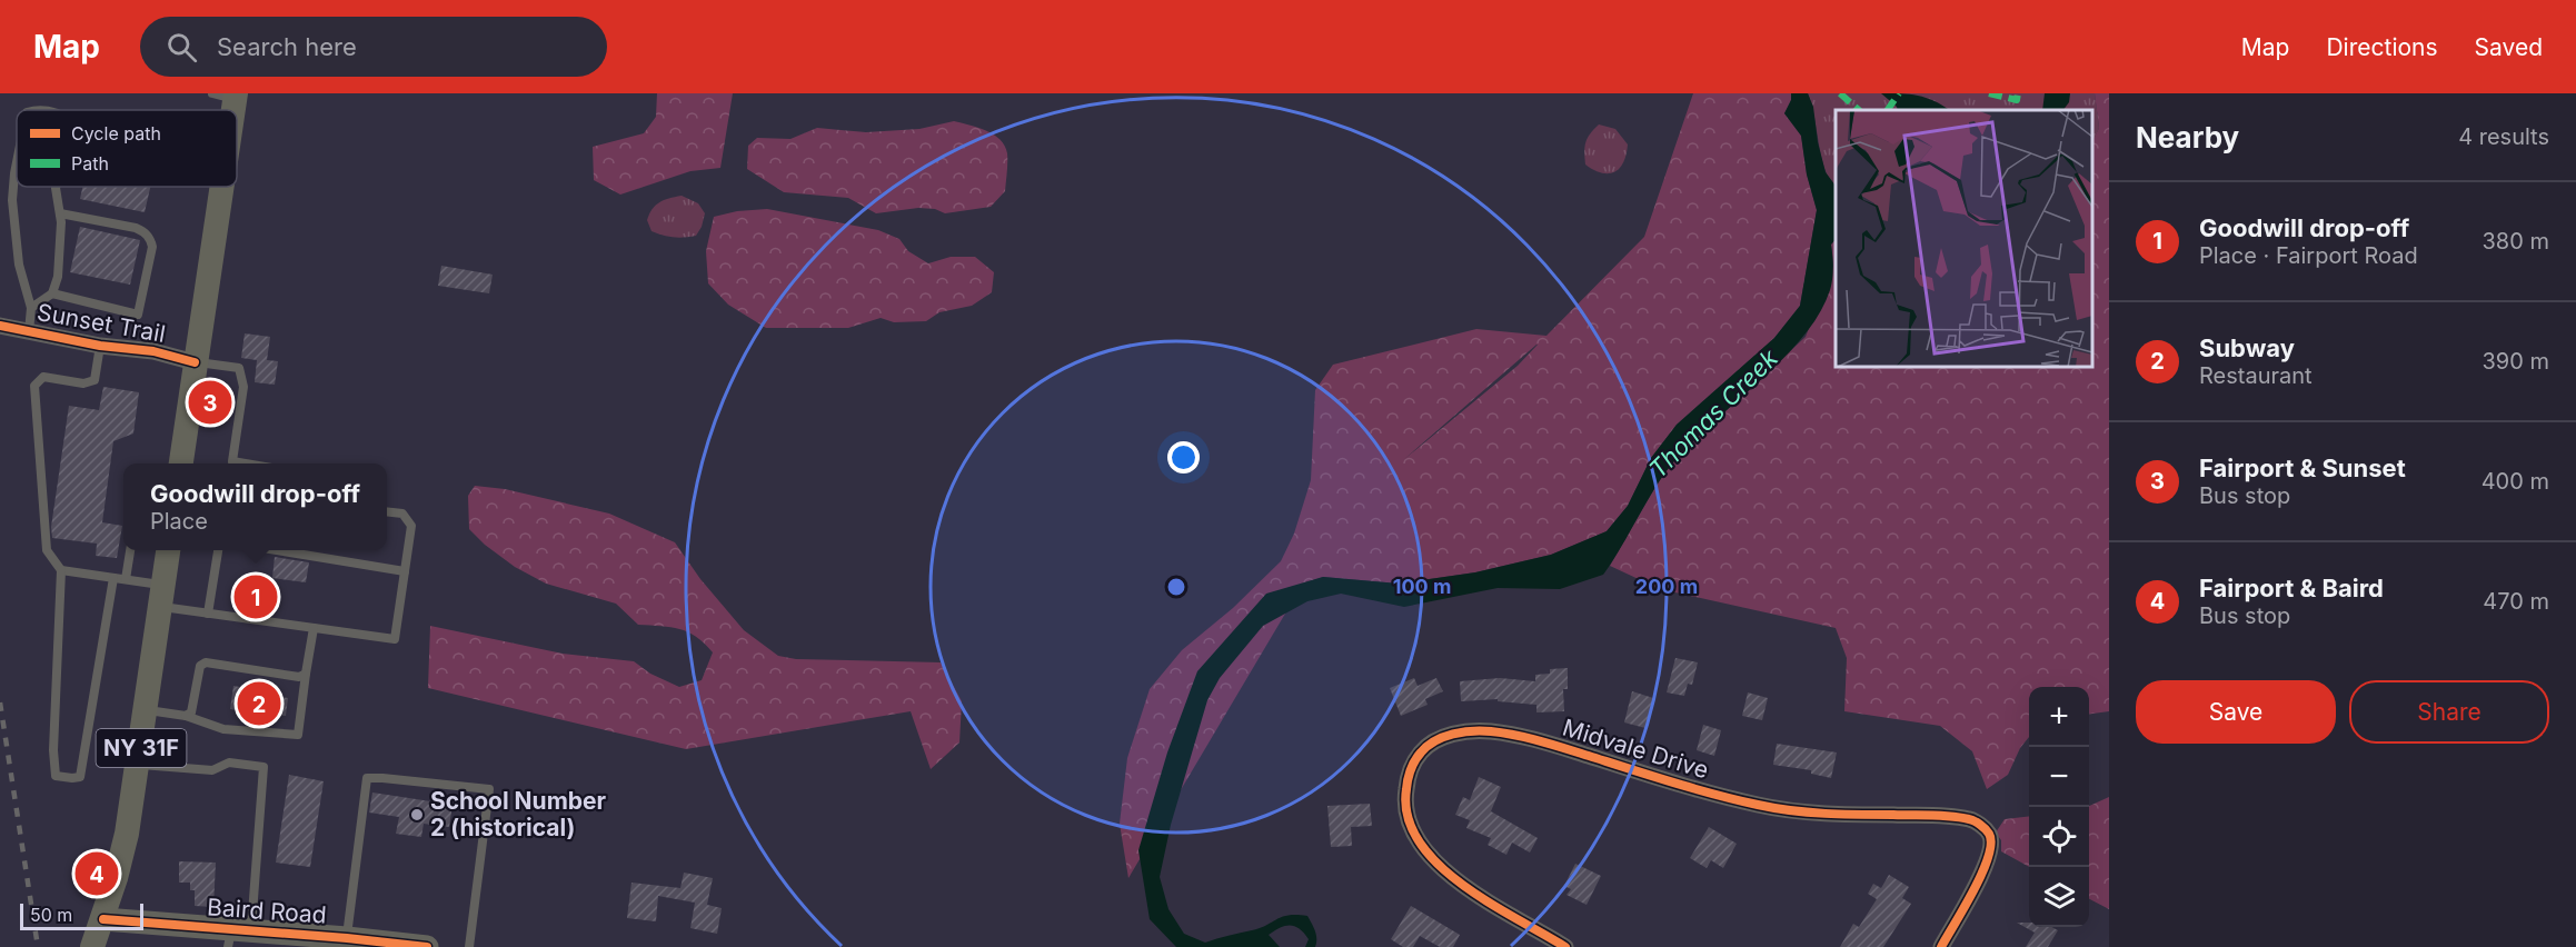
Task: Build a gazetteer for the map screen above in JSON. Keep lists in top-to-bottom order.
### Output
{
  "streets": {
    "main road": ["NY 31F"],
    "street": ["Sunset Trail", "Midvale Drive", "Baird Road"]
  },
  "crossings": [
    ["NY 31F", "Baird Road"]
  ],
  "water": ["Thomas Creek"],
  "places": ["School Number 2 (historical)"],
  "legend": ["Cycle path", "Path"],
  "scale_bar": "50 m",
  "page": {
    "header": "Map",
    "search": "Search here",
    "nav": ["Map", "Directions", "Saved"],
    "heading": ["Nearby", "4 results"],
    "list": [
      {
        "mark": "1",
        "name": "Goodwill drop-off",
        "note": "Place · Fairport Road",
        "value": "380 m"
      },
      {
        "mark": "2",
        "name": "Subway",
        "note": "Restaurant",
        "value": "390 m"
      },
      {
        "mark": "3",
        "name": "Fairport & Sunset",
        "note": "Bus stop",
        "value": "400 m"
      },
      {
        "mark": "4",
        "name": "Fairport & Baird",
        "note": "Bus stop",
        "value": "470 m"
      }
    ],
    "pins": [
      "3",
      "1",
      "2",
      "4"
    ],
    "popup": ["Goodwill drop-off", "Place"],
    "buttons": ["Save", "Share"],
    "map_buttons": ["+", "−"],
    "scale": "50 m"
  },
  "rings": ["100 m", "200 m"]
}
